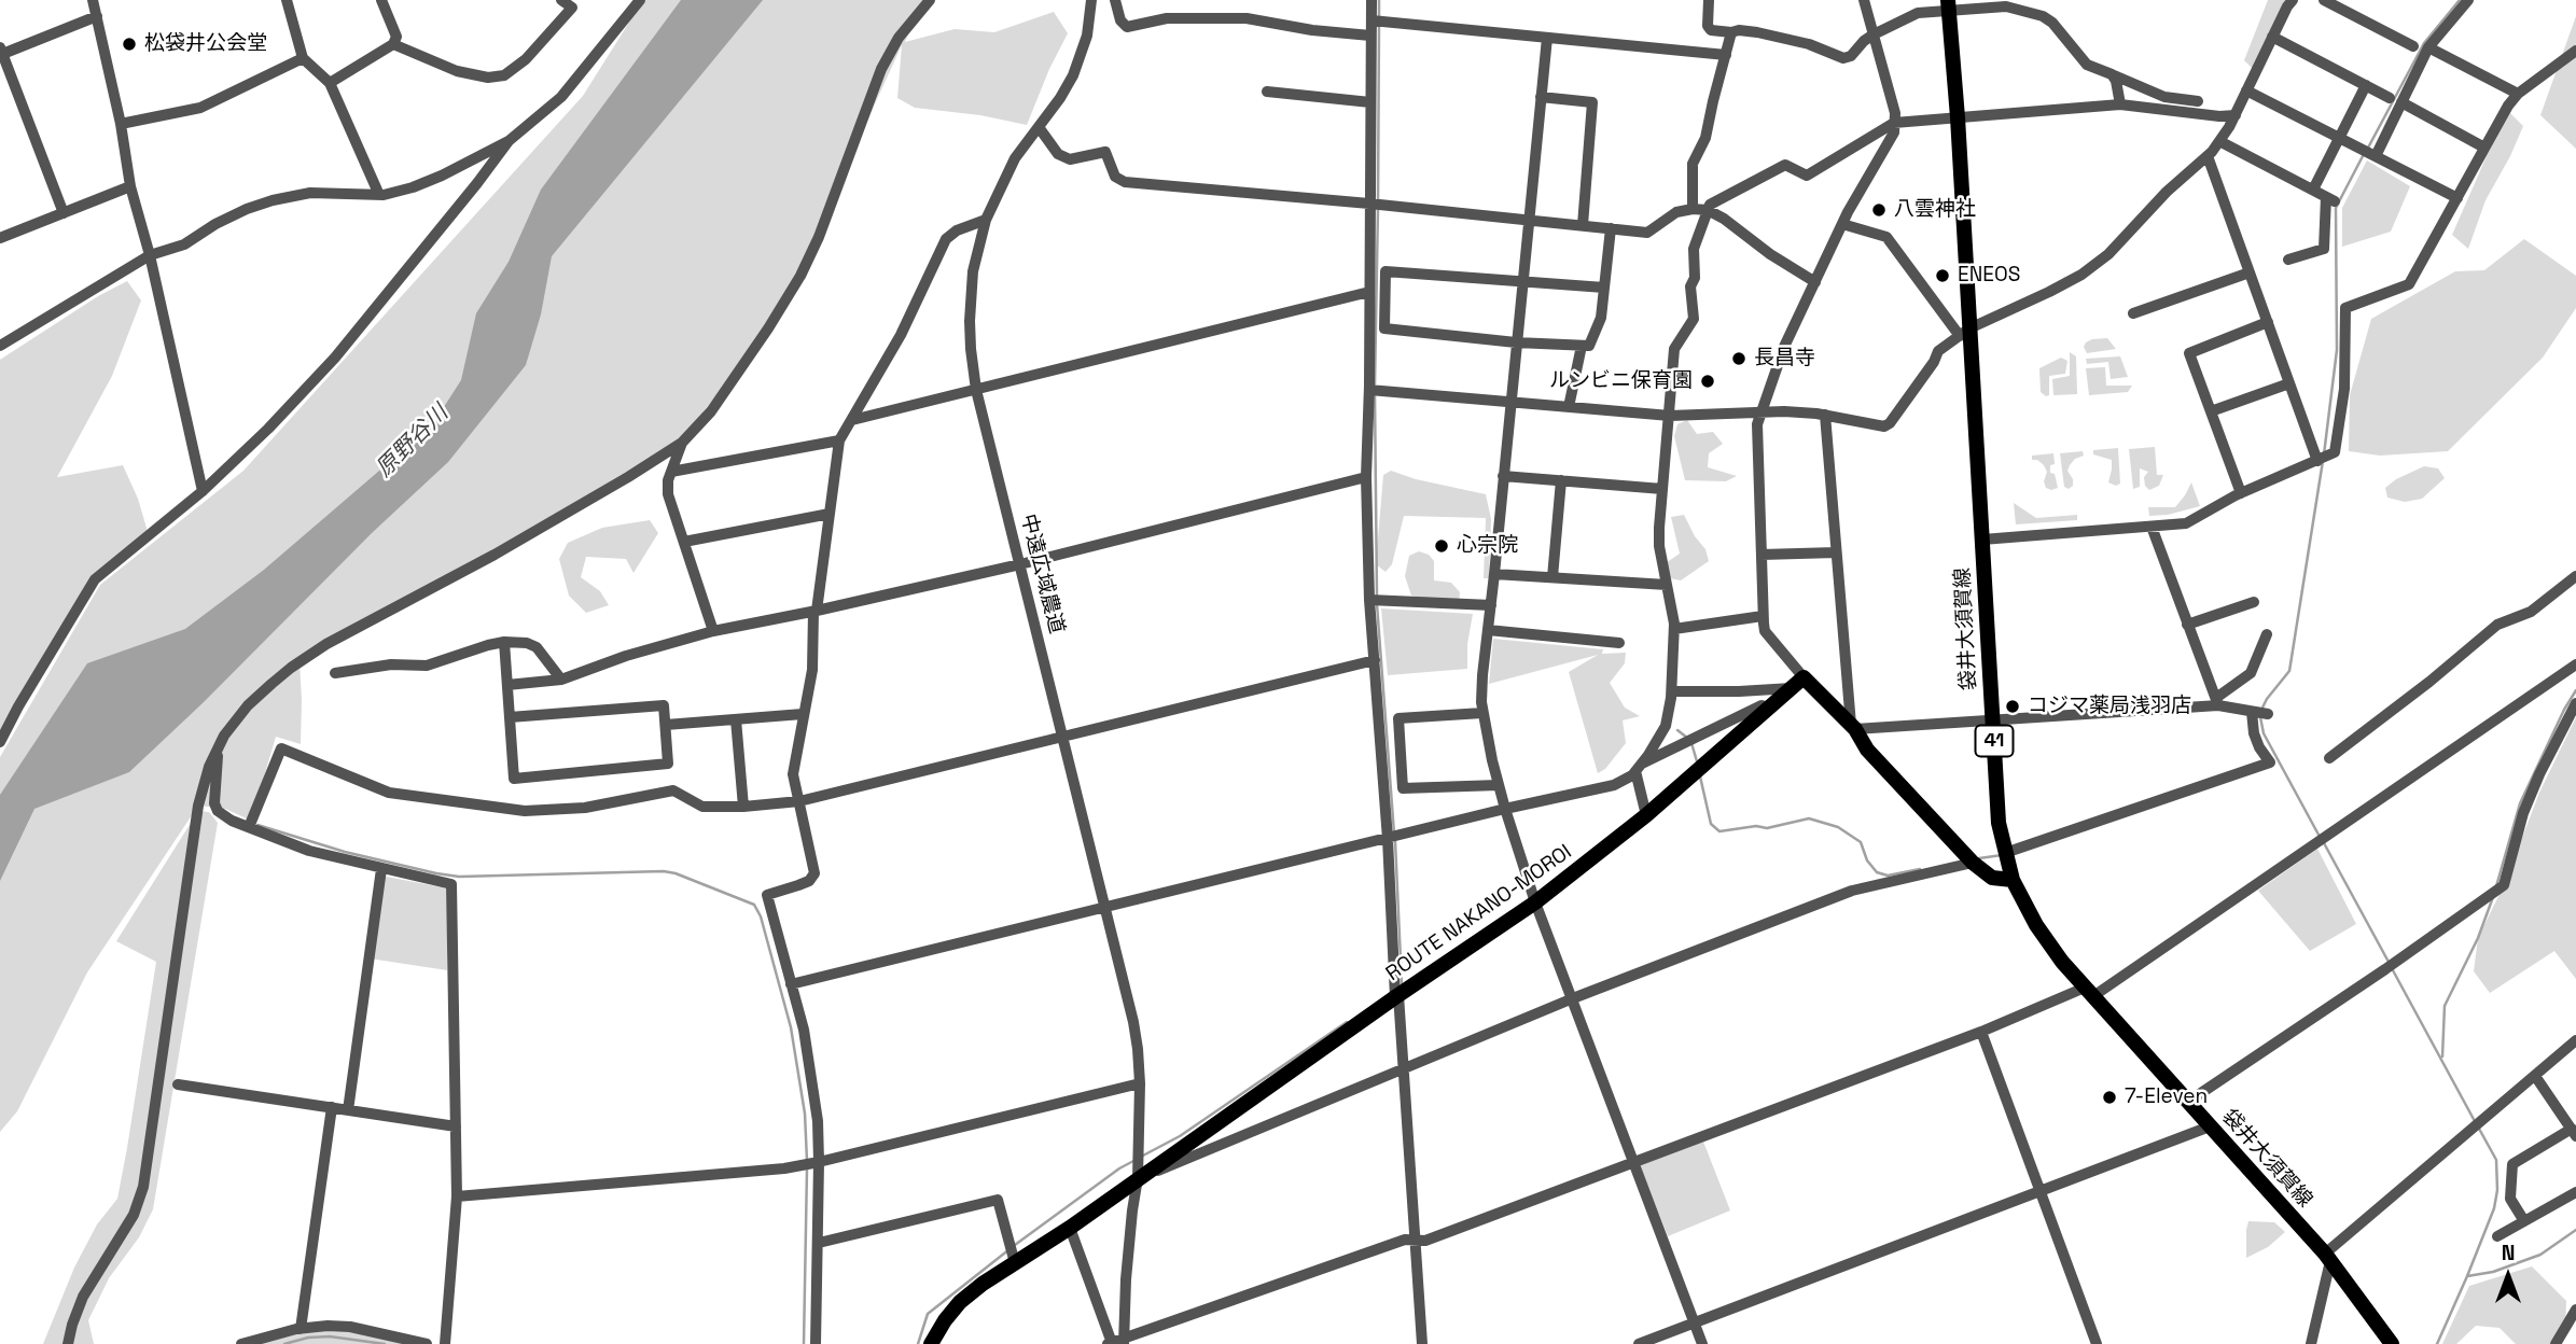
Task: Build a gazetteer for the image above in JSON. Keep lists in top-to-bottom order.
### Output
{
  "streets": {
    "main road": ["袋井大須賀線", "41", "ROUTE NAKANO-MOROI"],
    "street": ["中遠広域農道"]
  },
  "crossings": [
    ["中遠広域農道", "ROUTE NAKANO-MOROI"]
  ],
  "water": ["原野谷川"],
  "places": [
    "松袋井公会堂",
    "八雲神社",
    "ENEOS",
    "長昌寺",
    "ルンビニ保育園",
    "心宗院",
    "コジマ薬局浅羽店",
    "7-Eleven"
  ],
  "north": "top"
}
